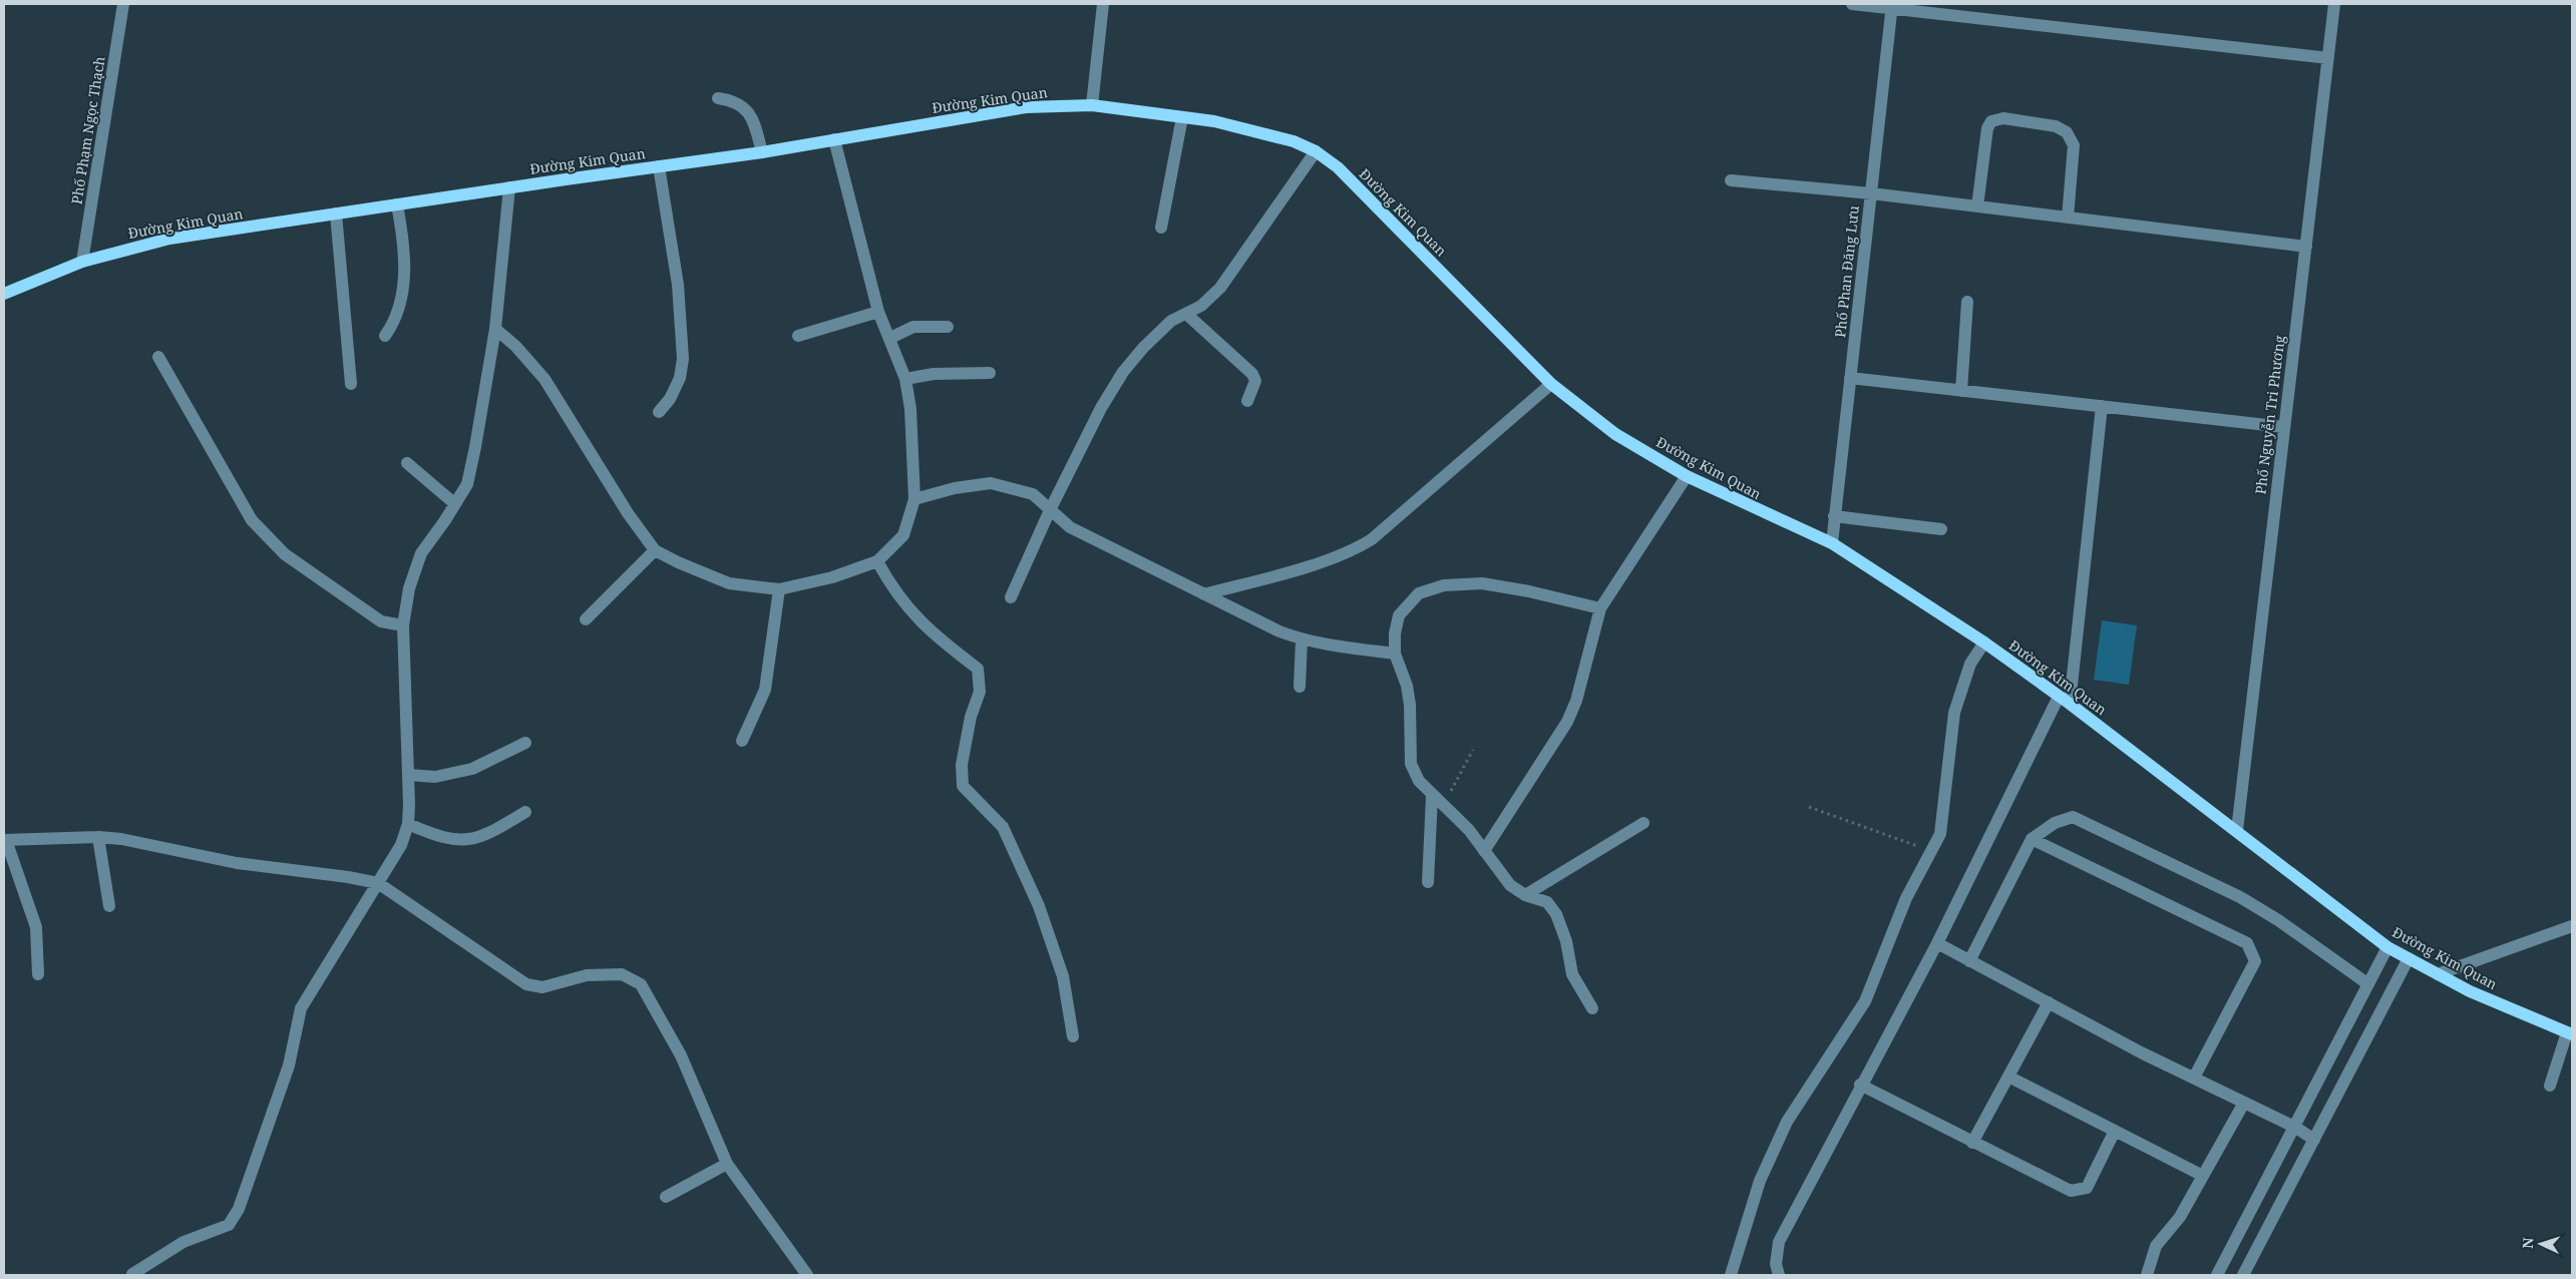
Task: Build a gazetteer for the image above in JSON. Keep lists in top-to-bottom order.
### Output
{
  "streets": {
    "main road": ["Đường Kim Quan"],
    "street": ["Phố Phạm Ngọc Thạch", "Phố Phan Đăng Lưu", "Phố Nguyễn Tri Phương"]
  },
  "crossings": [
    ["Đường Kim Quan", "Phố Phạm Ngọc Thạch"],
    ["Đường Kim Quan", "Phố Phan Đăng Lưu"],
    ["Đường Kim Quan", "Phố Nguyễn Tri Phương"]
  ],
  "north": "left"
}
